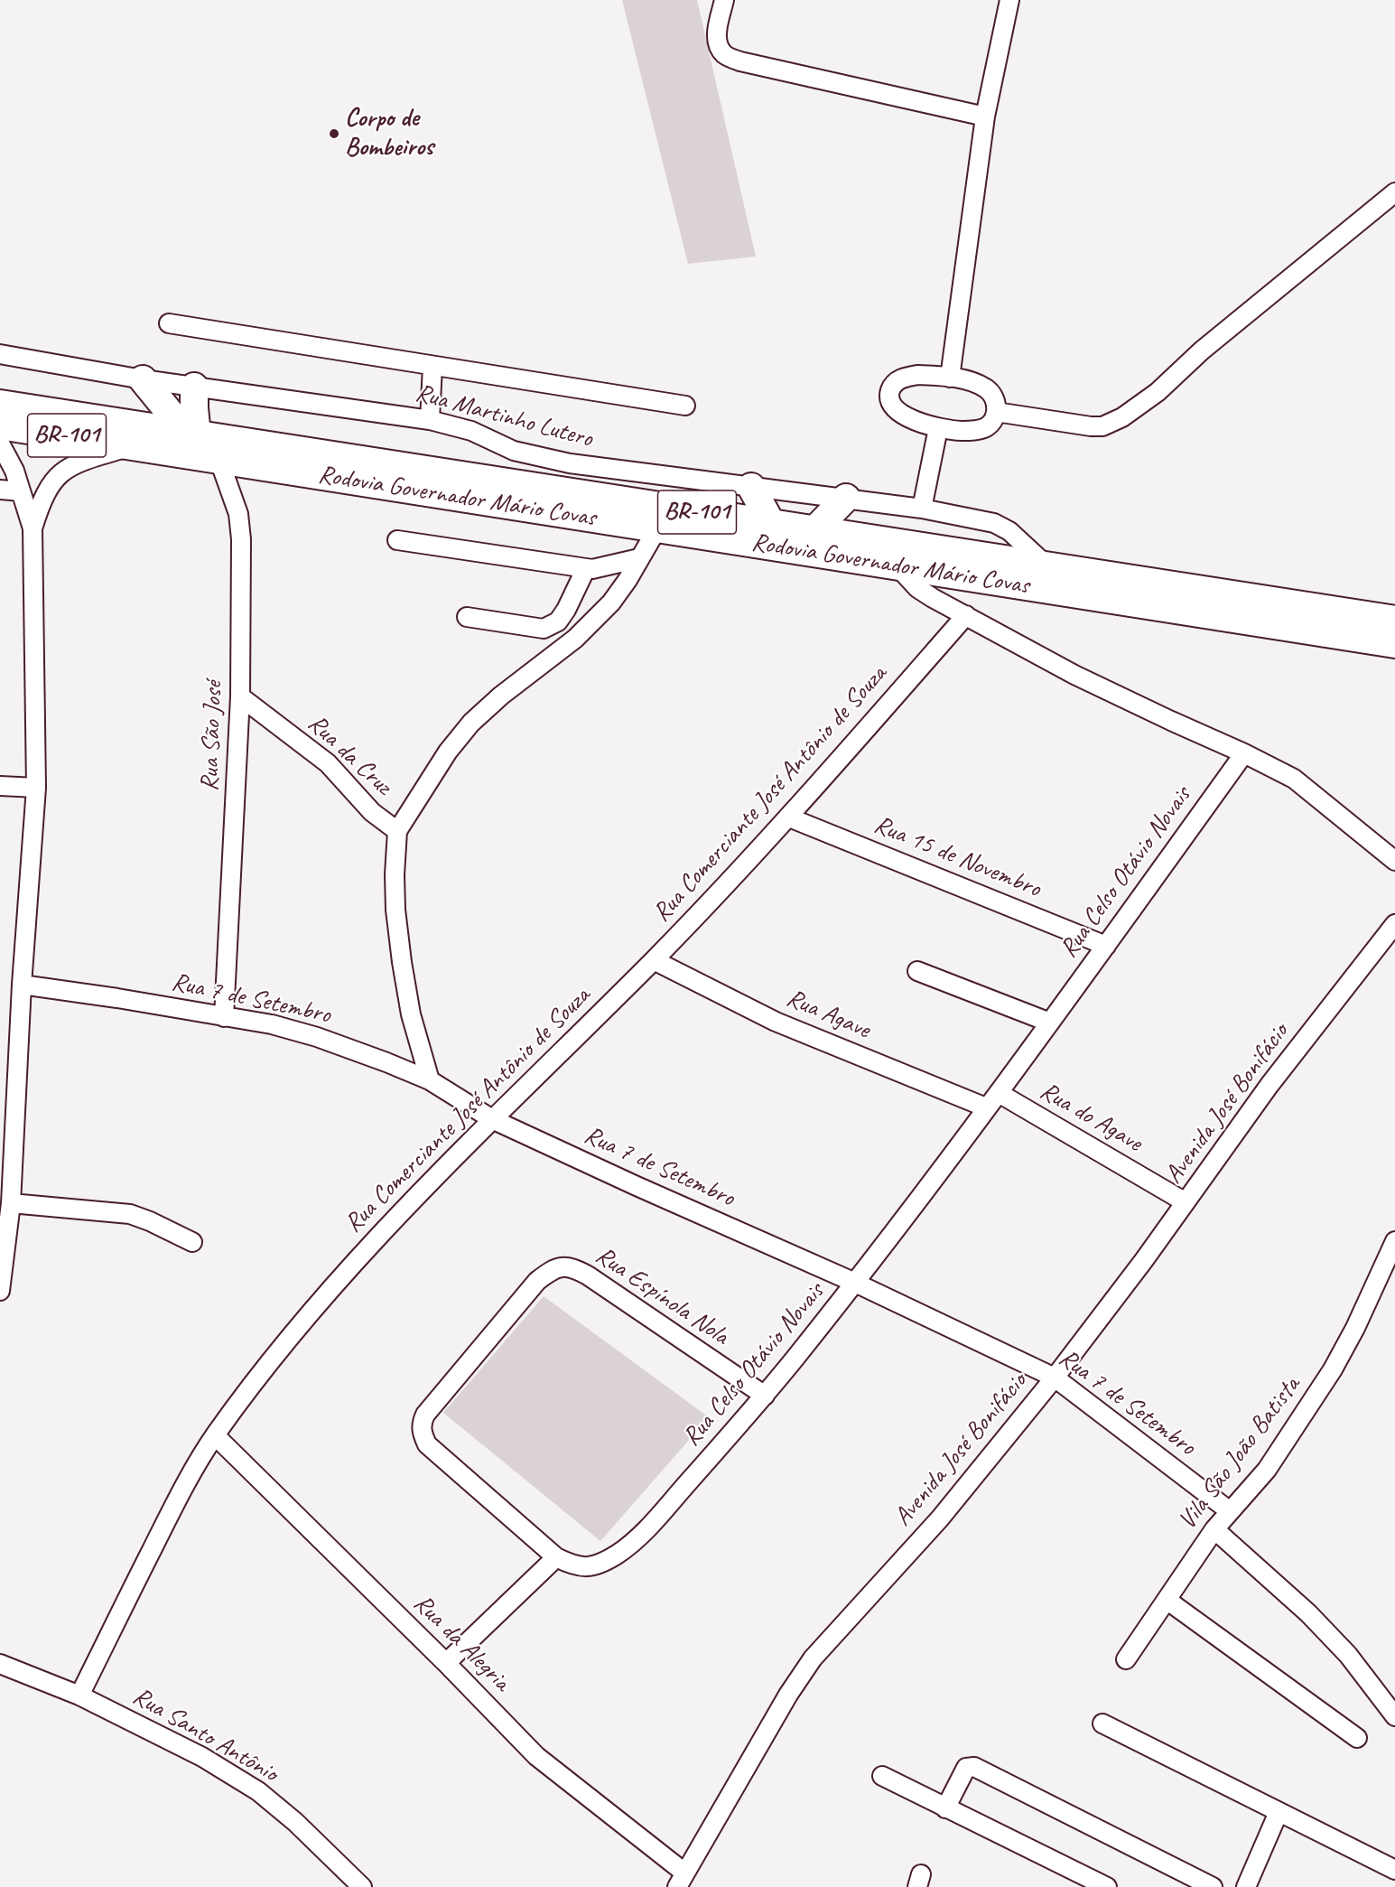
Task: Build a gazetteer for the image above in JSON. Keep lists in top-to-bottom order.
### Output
{
  "streets": {
    "highway": ["BR-101", "Rodovia Governador Mário Covas"],
    "street": [
      "Rua Martinho Lutero",
      "Rua São José",
      "Rua da Cruz",
      "Rua Comerciante José Antônio de Souza",
      "Rua 15 de Novembro",
      "Rua Celso Otávio Novais",
      "Rua 7 de Setembro",
      "Rua Agave",
      "Avenida José Bonifácio",
      "Rua do Agave",
      "Rua Espínola Nola",
      "Vila São João Batista",
      "Rua da Alegria",
      "Rua Santo Antônio"
    ]
  },
  "crossings": [
    ["Rua Martinho Lutero", "Rodovia Governador Mário Covas"],
    ["Rodovia Governador Mário Covas", "Rua São José"],
    ["Rua São José", "Rua da Cruz"],
    ["Rua São José", "Rua 7 de Setembro"],
    ["Rua Comerciante José Antônio de Souza", "Rua 15 de Novembro"],
    ["Rua Comerciante José Antônio de Souza", "Rua 7 de Setembro"],
    ["Rua Comerciante José Antônio de Souza", "Rua Agave"],
    ["Rua Comerciante José Antônio de Souza", "Rua da Alegria"],
    ["Rua Comerciante José Antônio de Souza", "Rua Santo Antônio"],
    ["Rua 15 de Novembro", "Rua Celso Otávio Novais"],
    ["Rua Celso Otávio Novais", "Rua 7 de Setembro"],
    ["Rua Celso Otávio Novais", "Rua Agave"],
    ["Rua Celso Otávio Novais", "Rua do Agave"],
    ["Rua Celso Otávio Novais", "Rua Espínola Nola"],
    ["Rua 7 de Setembro", "Avenida José Bonifácio"],
    ["Rua 7 de Setembro", "Vila São João Batista"],
    ["Avenida José Bonifácio", "Rua do Agave"],
    ["Avenida José Bonifácio", "Rua da Alegria"]
  ],
  "places": ["Corpo de Bombeiros"]
}
